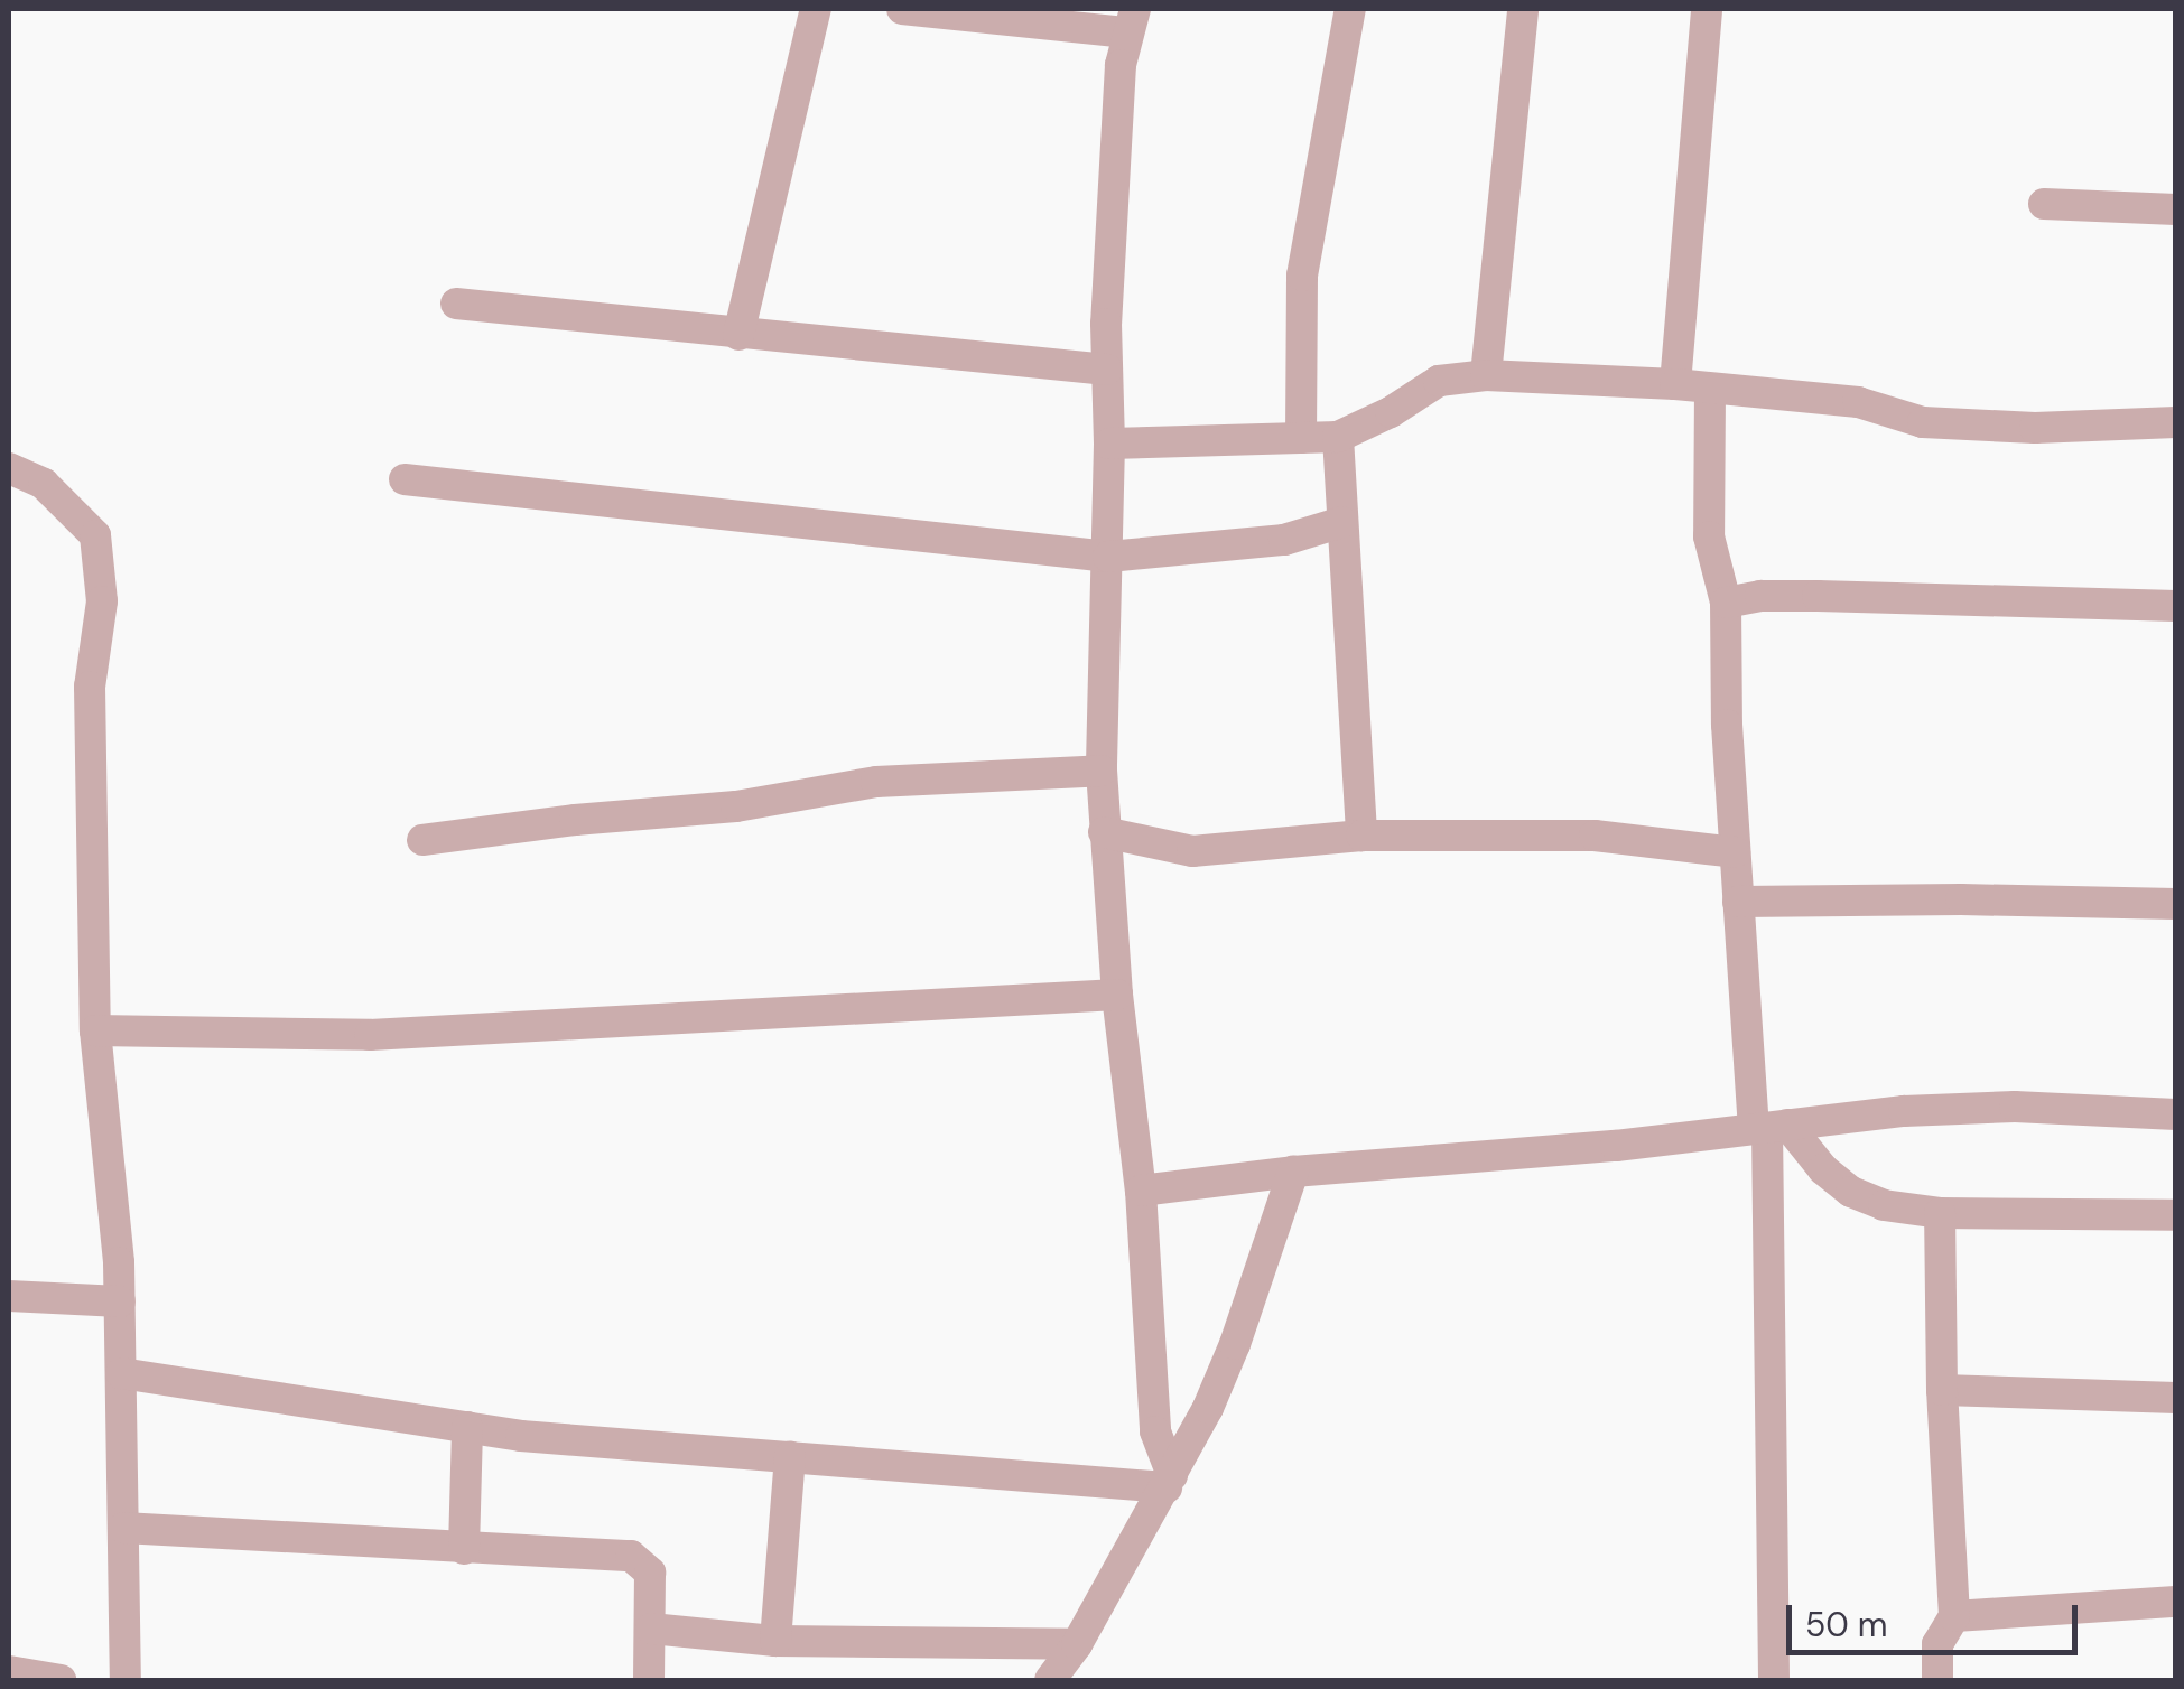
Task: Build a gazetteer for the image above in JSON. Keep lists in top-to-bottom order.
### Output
{
  "scale_bar": "50 m"
}
